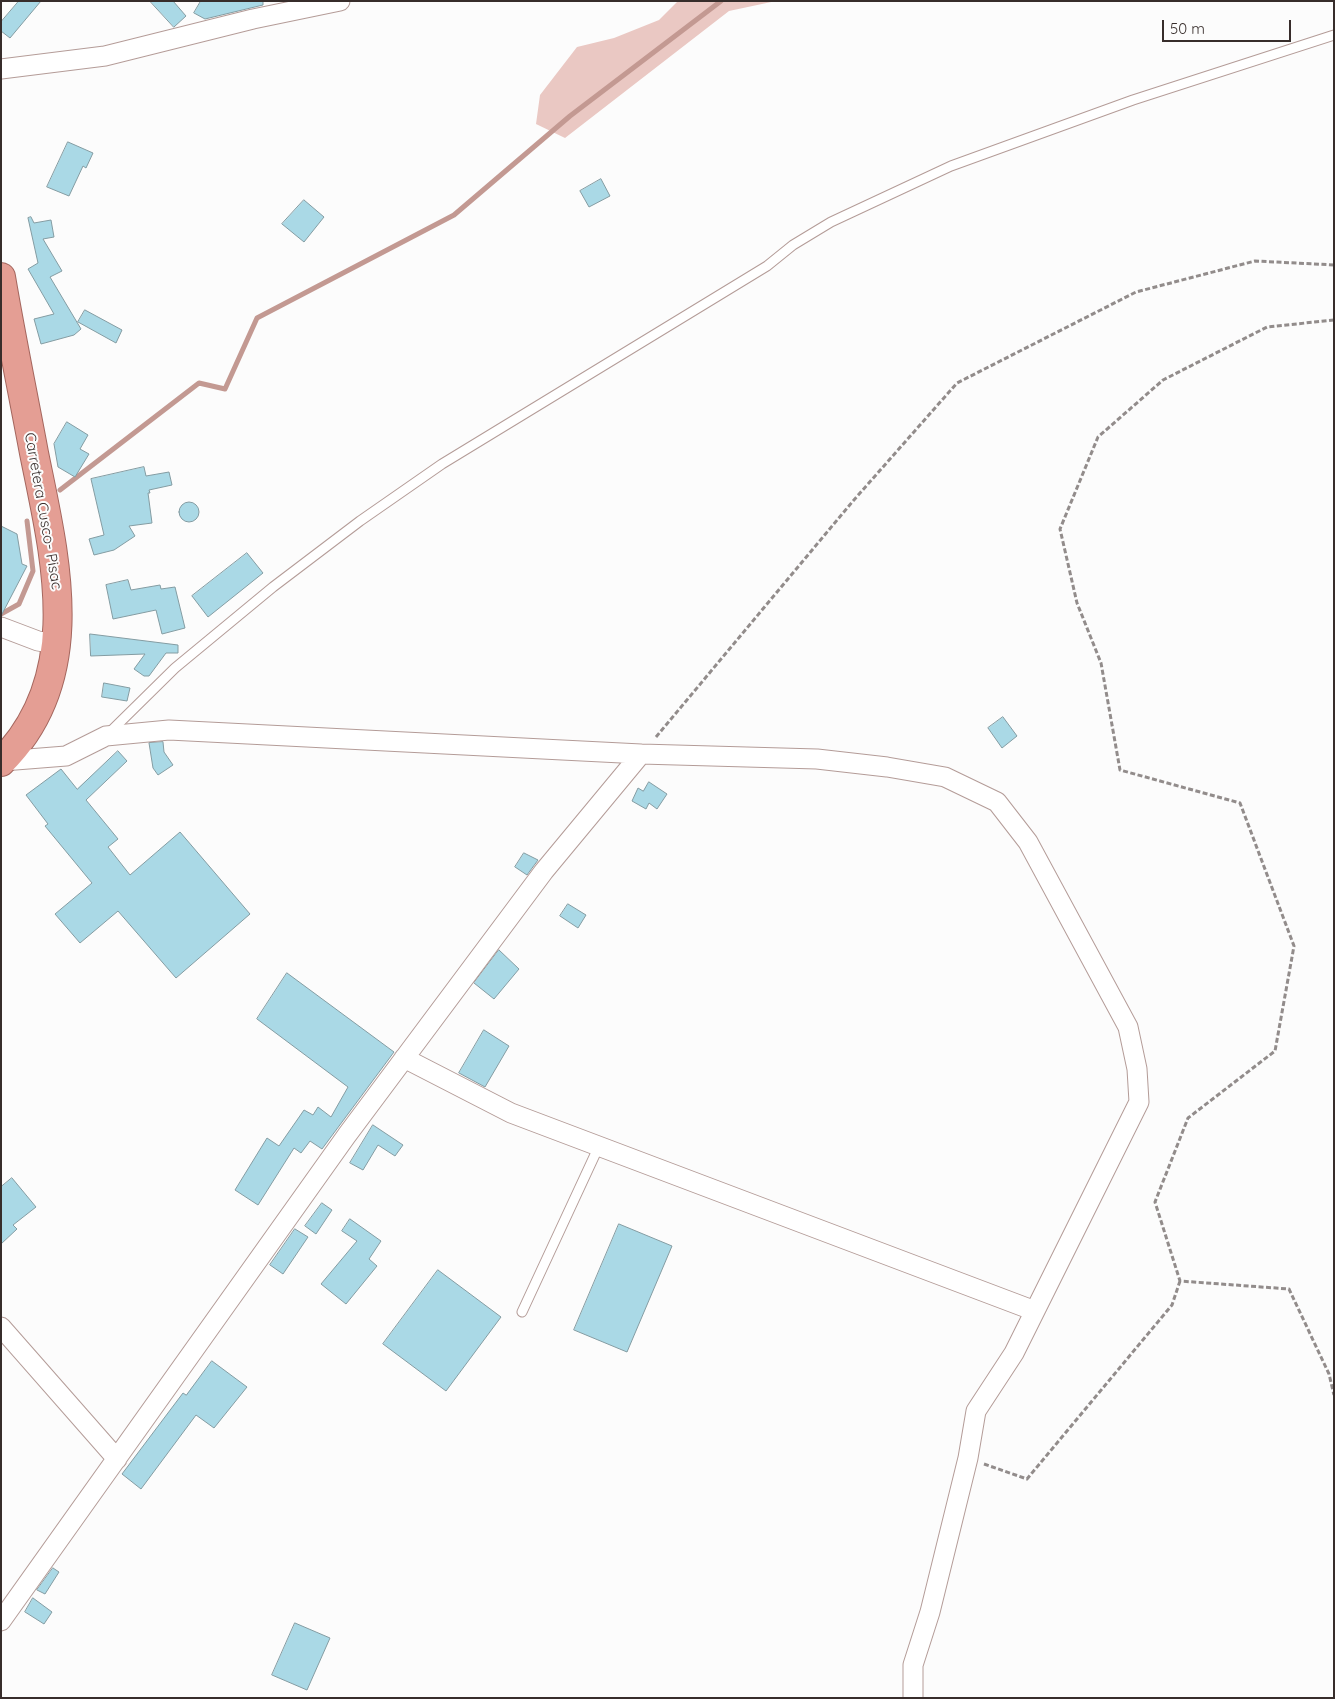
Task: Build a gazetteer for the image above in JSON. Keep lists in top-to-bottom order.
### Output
{
  "streets": {
    "highway": ["Carretera Cusco- Pisac"]
  },
  "scale_bar": "50 m"
}
